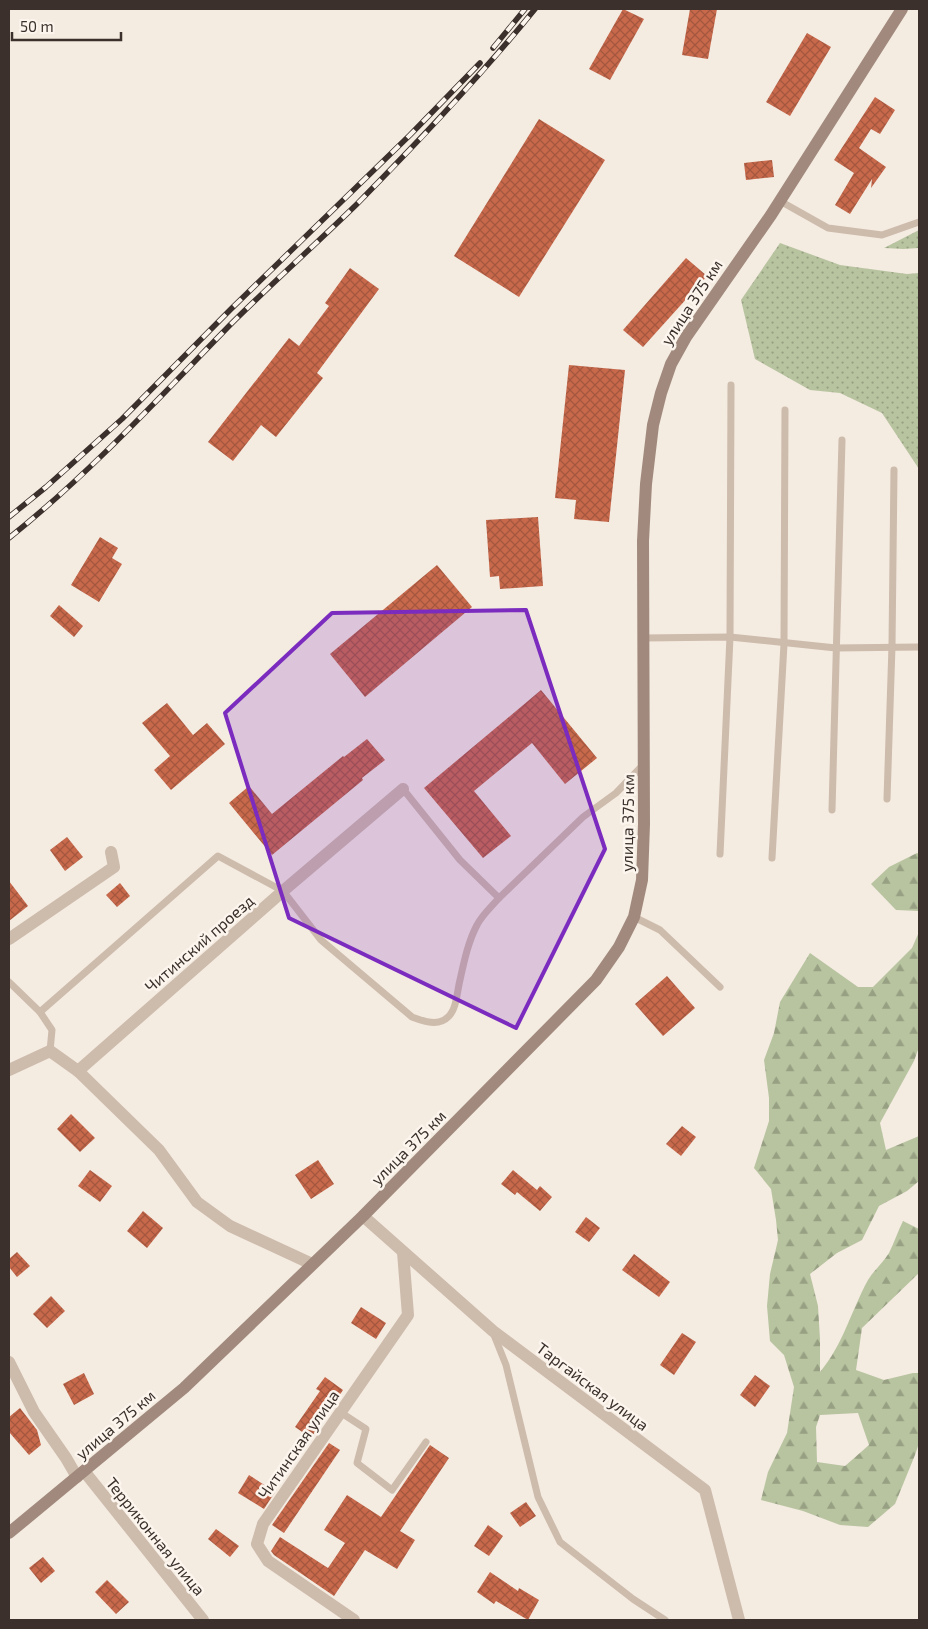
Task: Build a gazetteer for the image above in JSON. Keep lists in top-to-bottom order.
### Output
{
  "streets": {
    "main road": ["улица 375 км"],
    "street": [
      "Читинский проезд",
      "Таргайская улица",
      "Читинская улица",
      "Терриконная улица"
    ]
  },
  "crossings": [
    ["улица 375 км", "Таргайская улица"],
    ["улица 375 км", "Терриконная улица"],
    ["Таргайская улица", "Читинская улица"]
  ],
  "scale_bar": "50 m"
}
